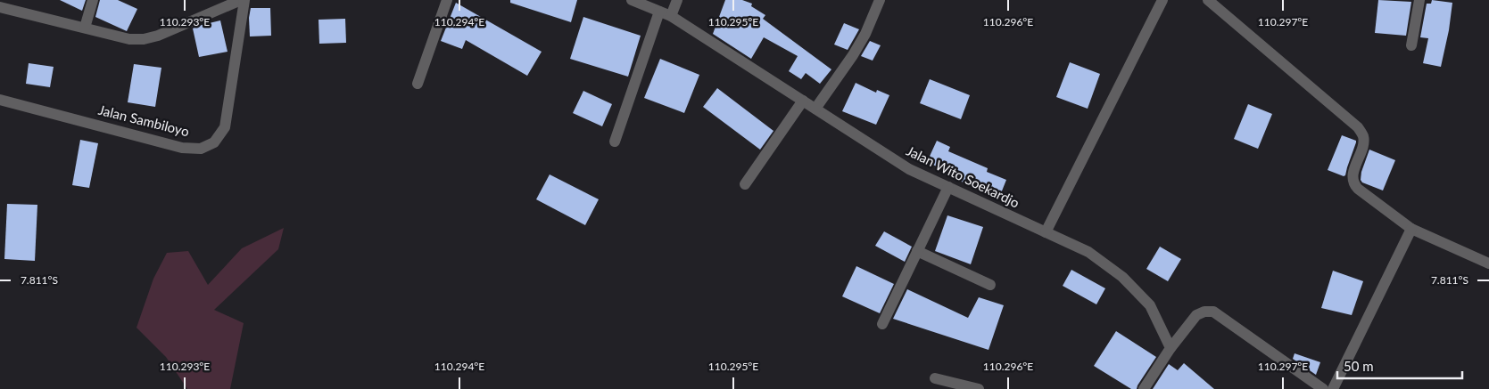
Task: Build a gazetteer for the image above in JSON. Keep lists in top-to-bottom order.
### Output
{
  "streets": {
    "street": ["Jalan Sambiloyo", "Jalan Wito Soekardjo"]
  },
  "scale_bar": "50 m",
  "coordinates": [
    "110.293°E",
    "110.294°E",
    "110.295°E",
    "110.296°E",
    "110.297°E",
    "7.811°S"
  ]
}
